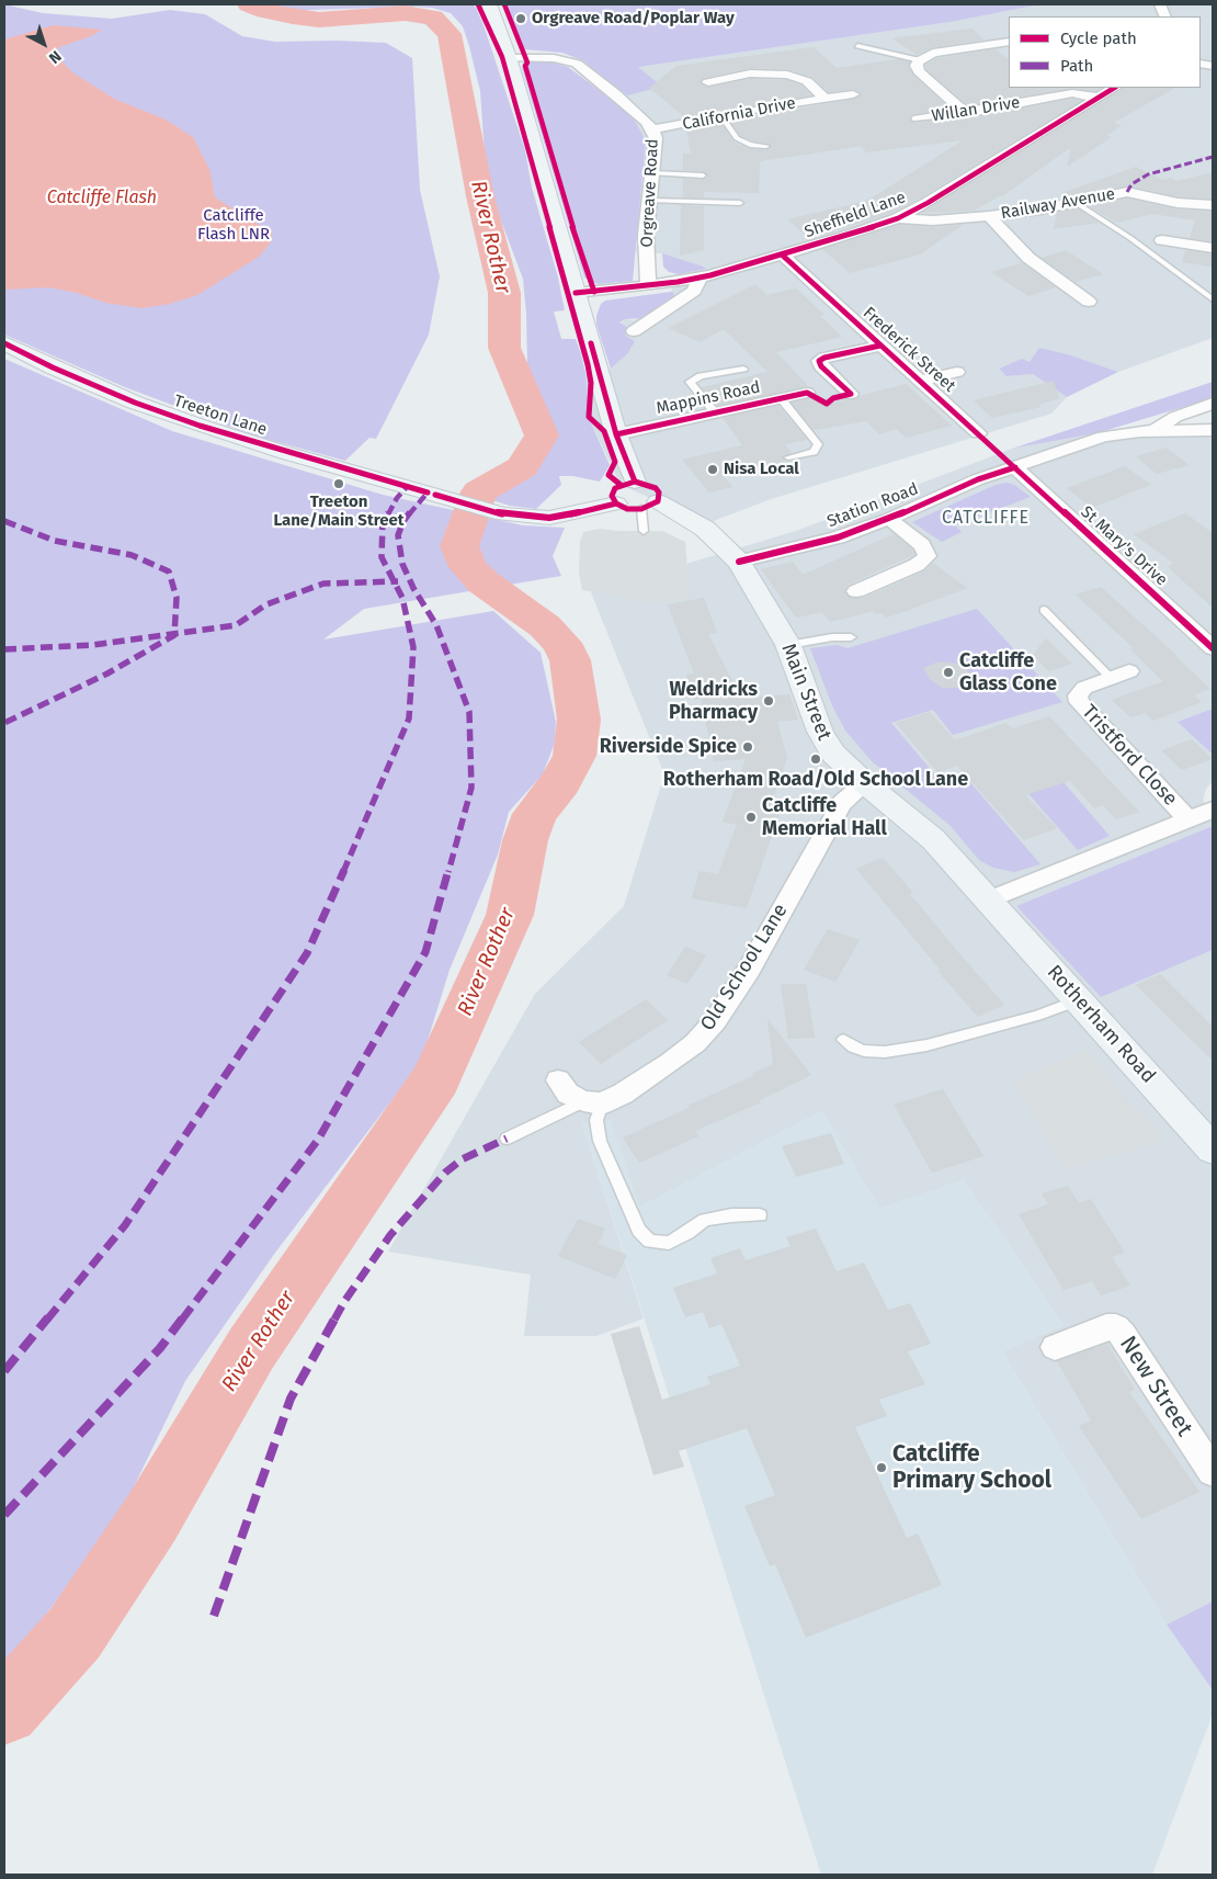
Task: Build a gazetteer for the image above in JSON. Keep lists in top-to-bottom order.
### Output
{
  "streets": {
    "main road": ["Treeton Lane", "Main Street", "Rotherham Road"],
    "street": [
      "Willan Drive",
      "California Drive",
      "Orgreave Road",
      "Railway Avenue",
      "Sheffield Lane",
      "Frederick Street",
      "Mappins Road",
      "Station Road",
      "St Mary's Drive",
      "Tristford Close",
      "Old School Lane",
      "New Street"
    ]
  },
  "crossings": [
    ["Willan Drive", "Sheffield Lane"],
    ["California Drive", "Orgreave Road"],
    ["Orgreave Road", "Sheffield Lane"],
    ["Railway Avenue", "Sheffield Lane"],
    ["Sheffield Lane", "Frederick Street"],
    ["Station Road", "St Mary's Drive"],
    ["Station Road", "Main Street"],
    ["Main Street", "Old School Lane"],
    ["Main Street", "Rotherham Road"]
  ],
  "districts": ["CATCLIFFE"],
  "water": ["Catcliffe Flash", "River Rother"],
  "parks": ["Catcliffe Flash LNR"],
  "places": [
    "Orgreave Road/Poplar Way",
    "Nisa Local",
    "Treeton Lane/Main Street",
    "Catcliffe Glass Cone",
    "Weldricks Pharmacy",
    "Riverside Spice",
    "Rotherham Road/Old School Lane",
    "Catcliffe Memorial Hall",
    "Catcliffe Primary School"
  ],
  "legend": ["Cycle path", "Path"],
  "north": "bottom right"
}
